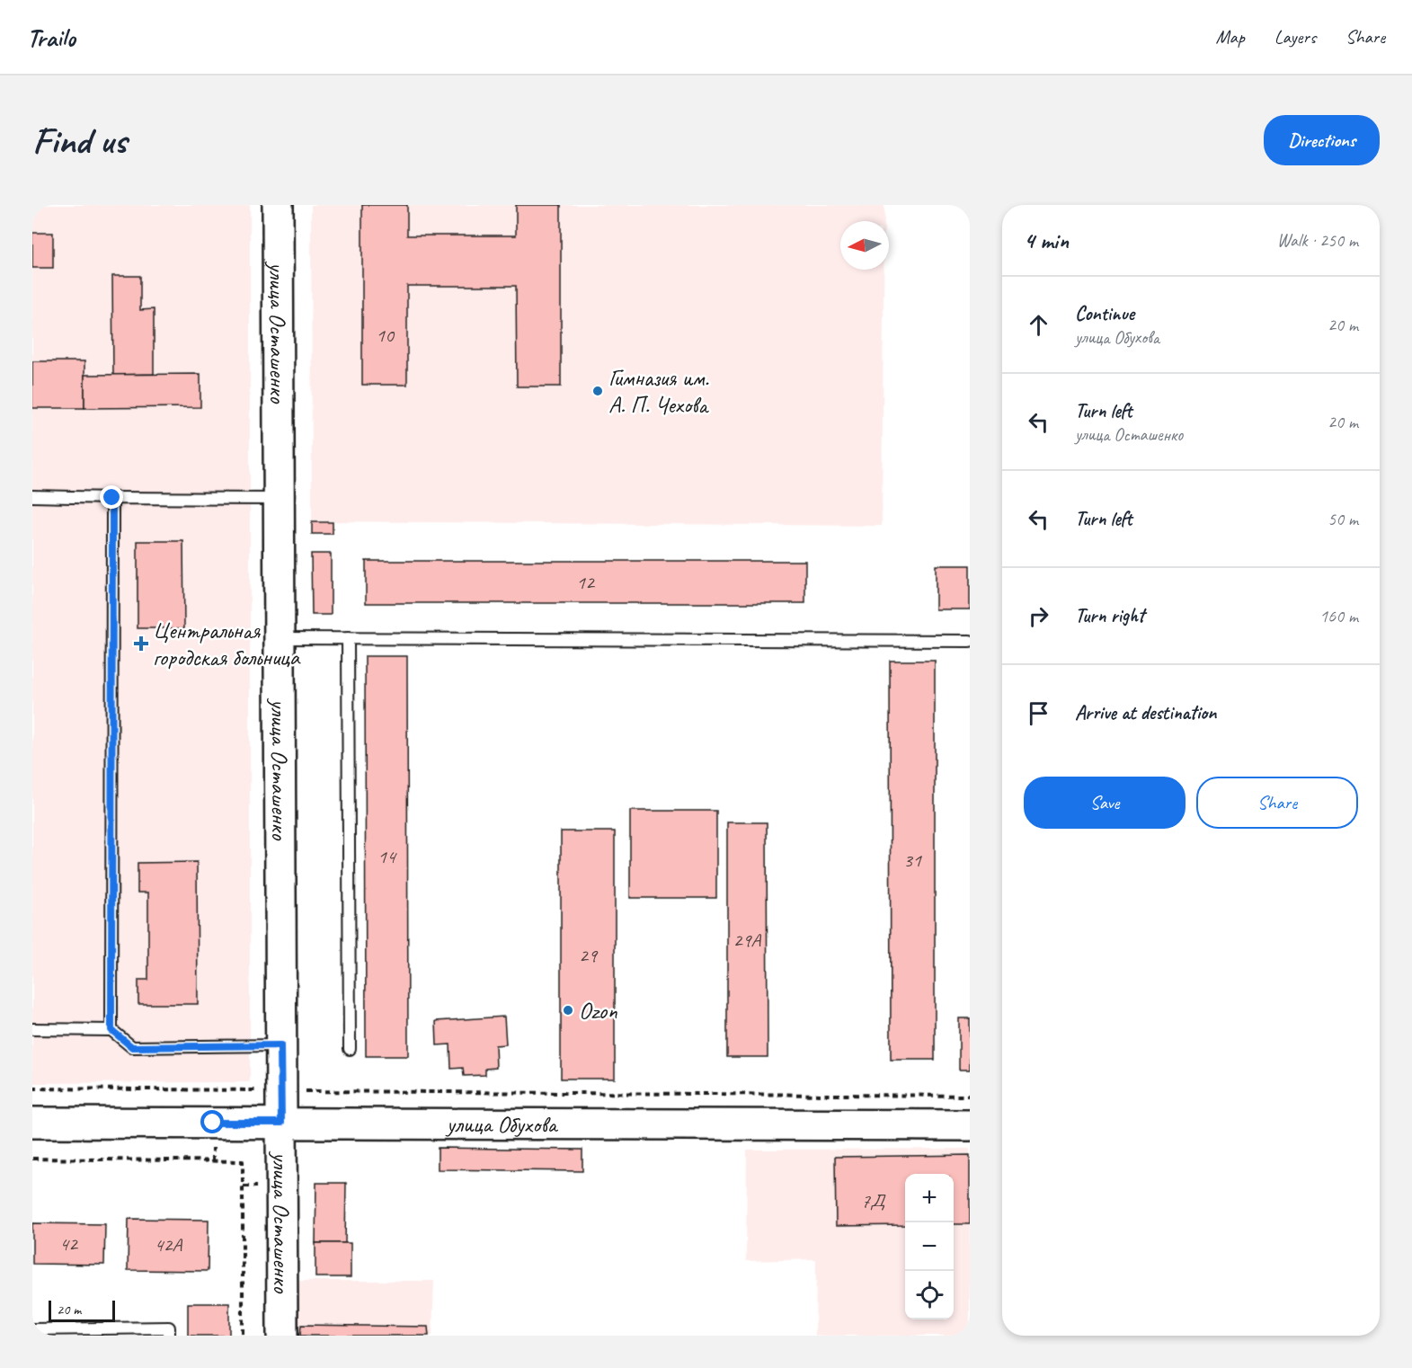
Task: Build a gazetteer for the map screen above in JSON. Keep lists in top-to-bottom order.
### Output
{
  "streets": {
    "street": ["улица Осташенко", "улица Обухова"]
  },
  "crossings": [
    ["улица Осташенко", "улица Обухова"]
  ],
  "places": {
    "other": ["Гимназия им. А. П. Чехова", "Ozon"],
    "health": ["Центральная городская больница"]
  },
  "house_numbers": [
    "10",
    "12",
    "14",
    "31",
    "29А",
    "29",
    "7Д",
    "42",
    "42А"
  ],
  "scale_bar": "20 m",
  "north": "left",
  "page": {
    "header": "Trailo",
    "nav": ["Map", "Layers", "Share"],
    "buttons": [
      "Directions",
      ["Save", "Share"]
    ],
    "title": "Find us",
    "heading": ["4 min", "Walk · 250 m"],
    "list": [
      ["Continue", "улица Обухова", "20 m"],
      ["Turn left", "улица Осташенко", "20 m"],
      ["Turn left", "50 m"],
      ["Turn right", "160 m"],
      "Arrive at destination"
    ],
    "map_buttons": ["+", "−"],
    "scale": "20 m"
  }
}
